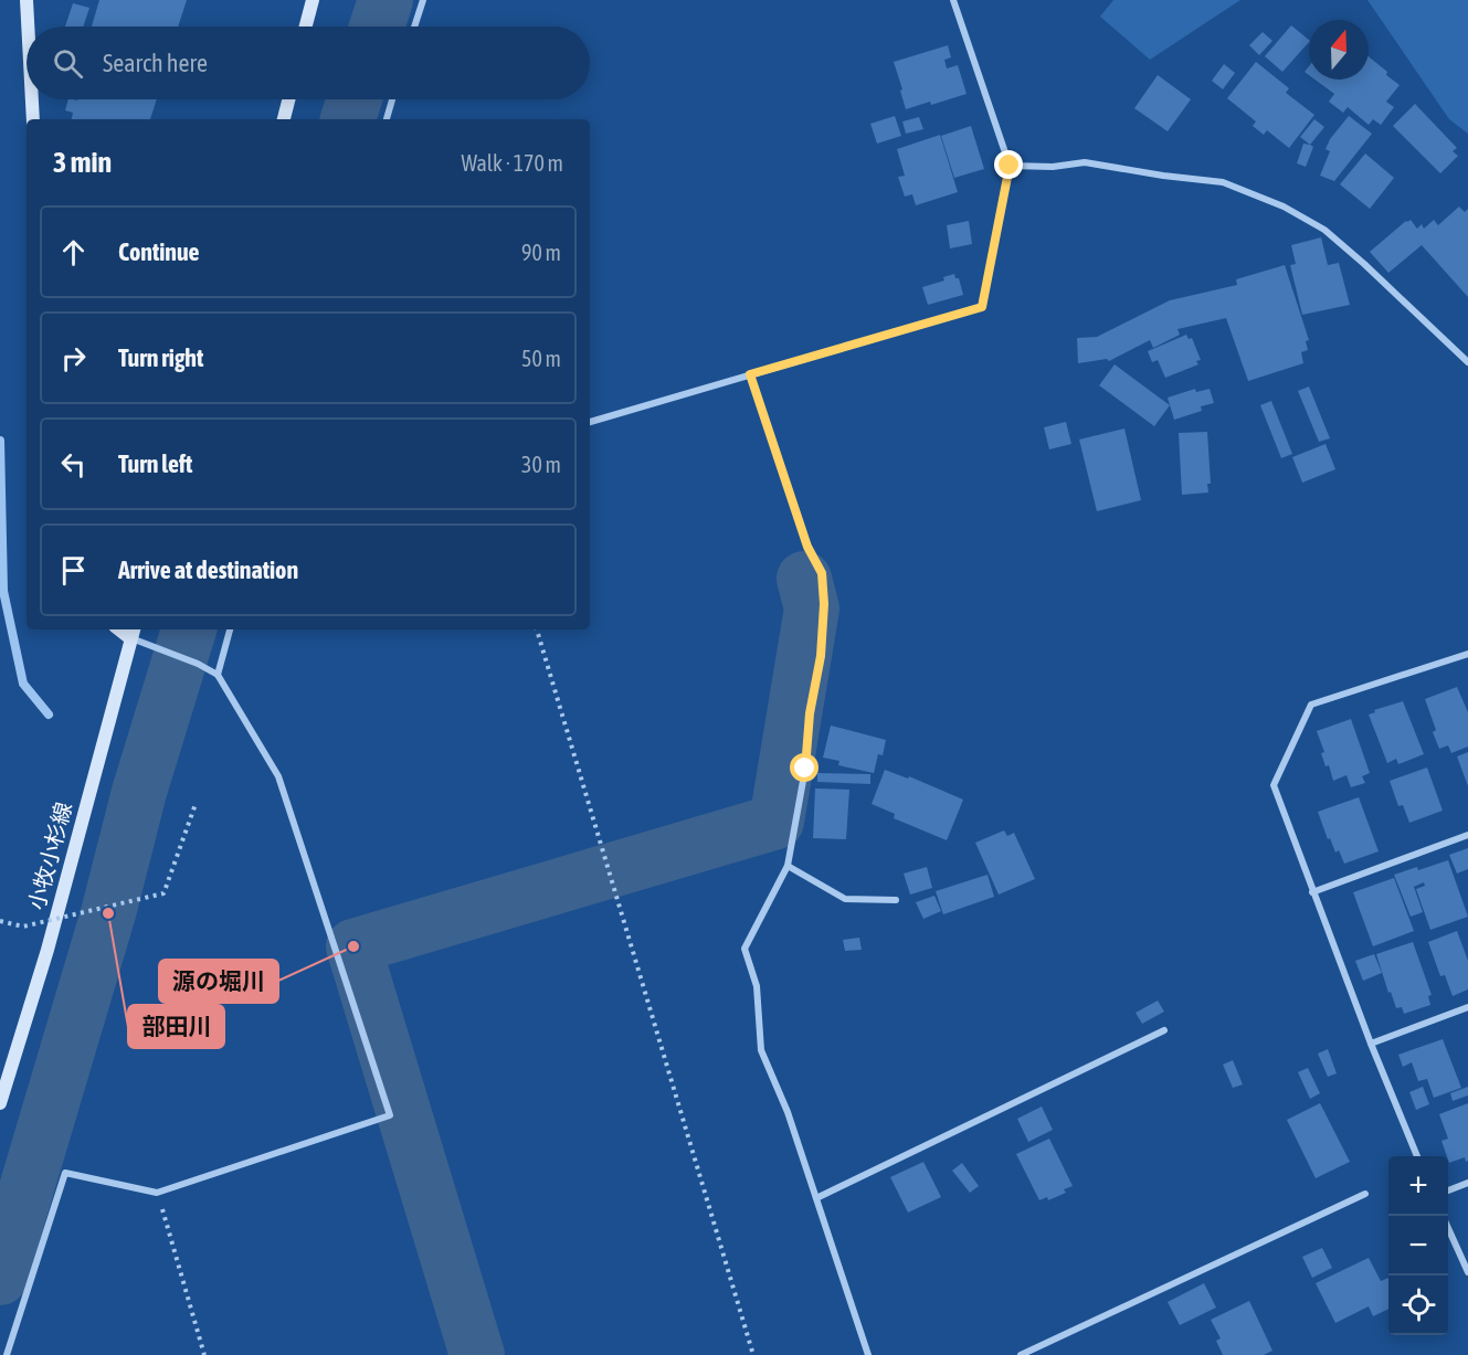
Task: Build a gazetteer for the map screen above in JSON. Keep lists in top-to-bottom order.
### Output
{
  "streets": {
    "main road": ["小牧小杉線"]
  },
  "places": ["部田川", "源の堀川"],
  "north": "top",
  "page": {
    "search": "Search here",
    "heading": ["3 min", "Walk · 170 m"],
    "list": [
      ["Continue", "90 m"],
      ["Turn right", "50 m"],
      ["Turn left", "30 m"],
      "Arrive at destination"
    ],
    "map_buttons": ["+", "−"]
  }
}
